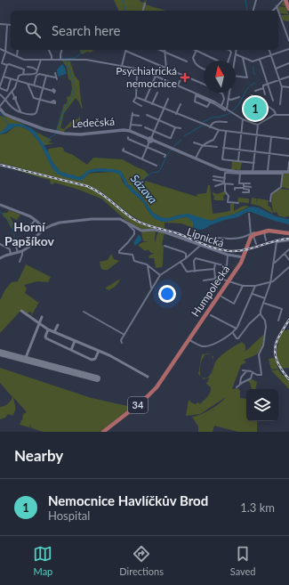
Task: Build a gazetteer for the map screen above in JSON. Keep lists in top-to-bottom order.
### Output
{
  "streets": {
    "main road": ["Ledečská", "Humpolecká", "34"],
    "street": ["Lipnická"]
  },
  "crossings": [
    ["Lipnická", "Humpolecká"],
    ["Humpolecká", "34"]
  ],
  "districts": ["Horní Papšíkov"],
  "water": ["Sázava"],
  "places": {
    "health": ["Psychiatrická nemocnice"]
  },
  "north": "top",
  "page": {
    "search": "Search here",
    "pins": "1",
    "heading": "Nearby",
    "list": [
      {
        "mark": "1",
        "name": "Nemocnice Havlíčkův Brod",
        "note": "Hospital",
        "value": "1.3 km"
      }
    ],
    "nav": ["Map", "Directions", "Saved"]
  }
}
